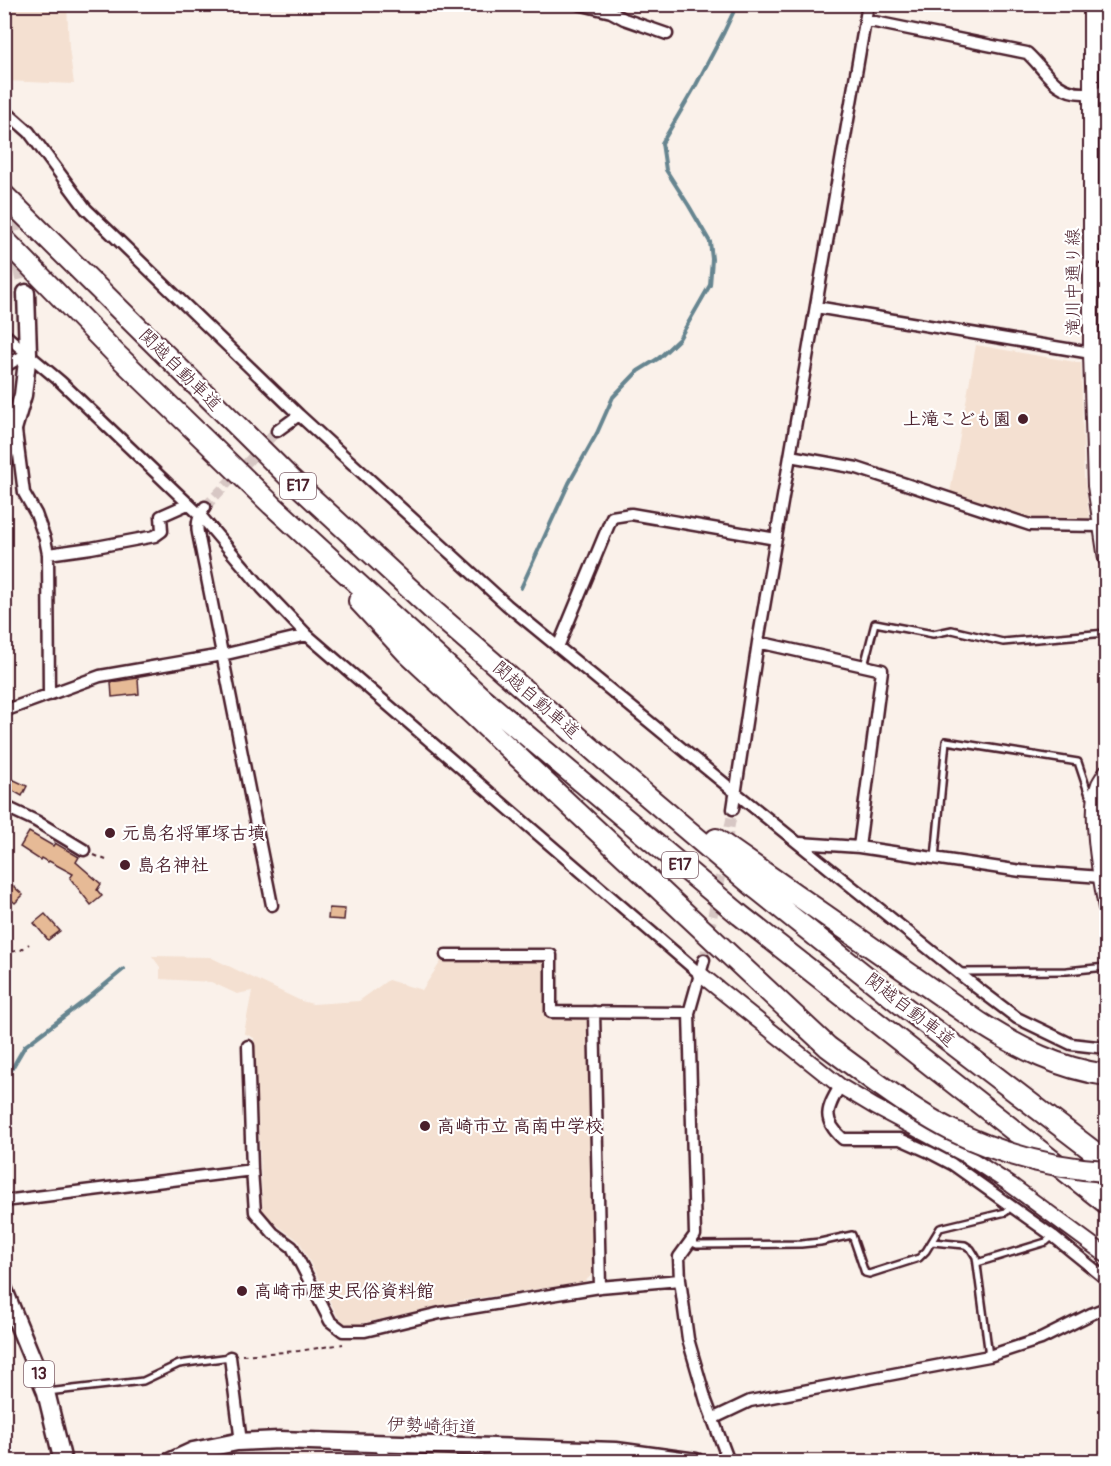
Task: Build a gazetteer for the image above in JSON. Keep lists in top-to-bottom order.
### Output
{
  "streets": {
    "highway": ["関越自動車道", "E17"],
    "main road": ["13", "伊勢崎街道"],
    "street": ["滝川中通り線"]
  },
  "places": [
    "上滝こども園",
    "元島名将軍塚古墳",
    "島名神社",
    "高崎市立 高南中学校",
    "高崎市歴史民俗資料館"
  ]
}
